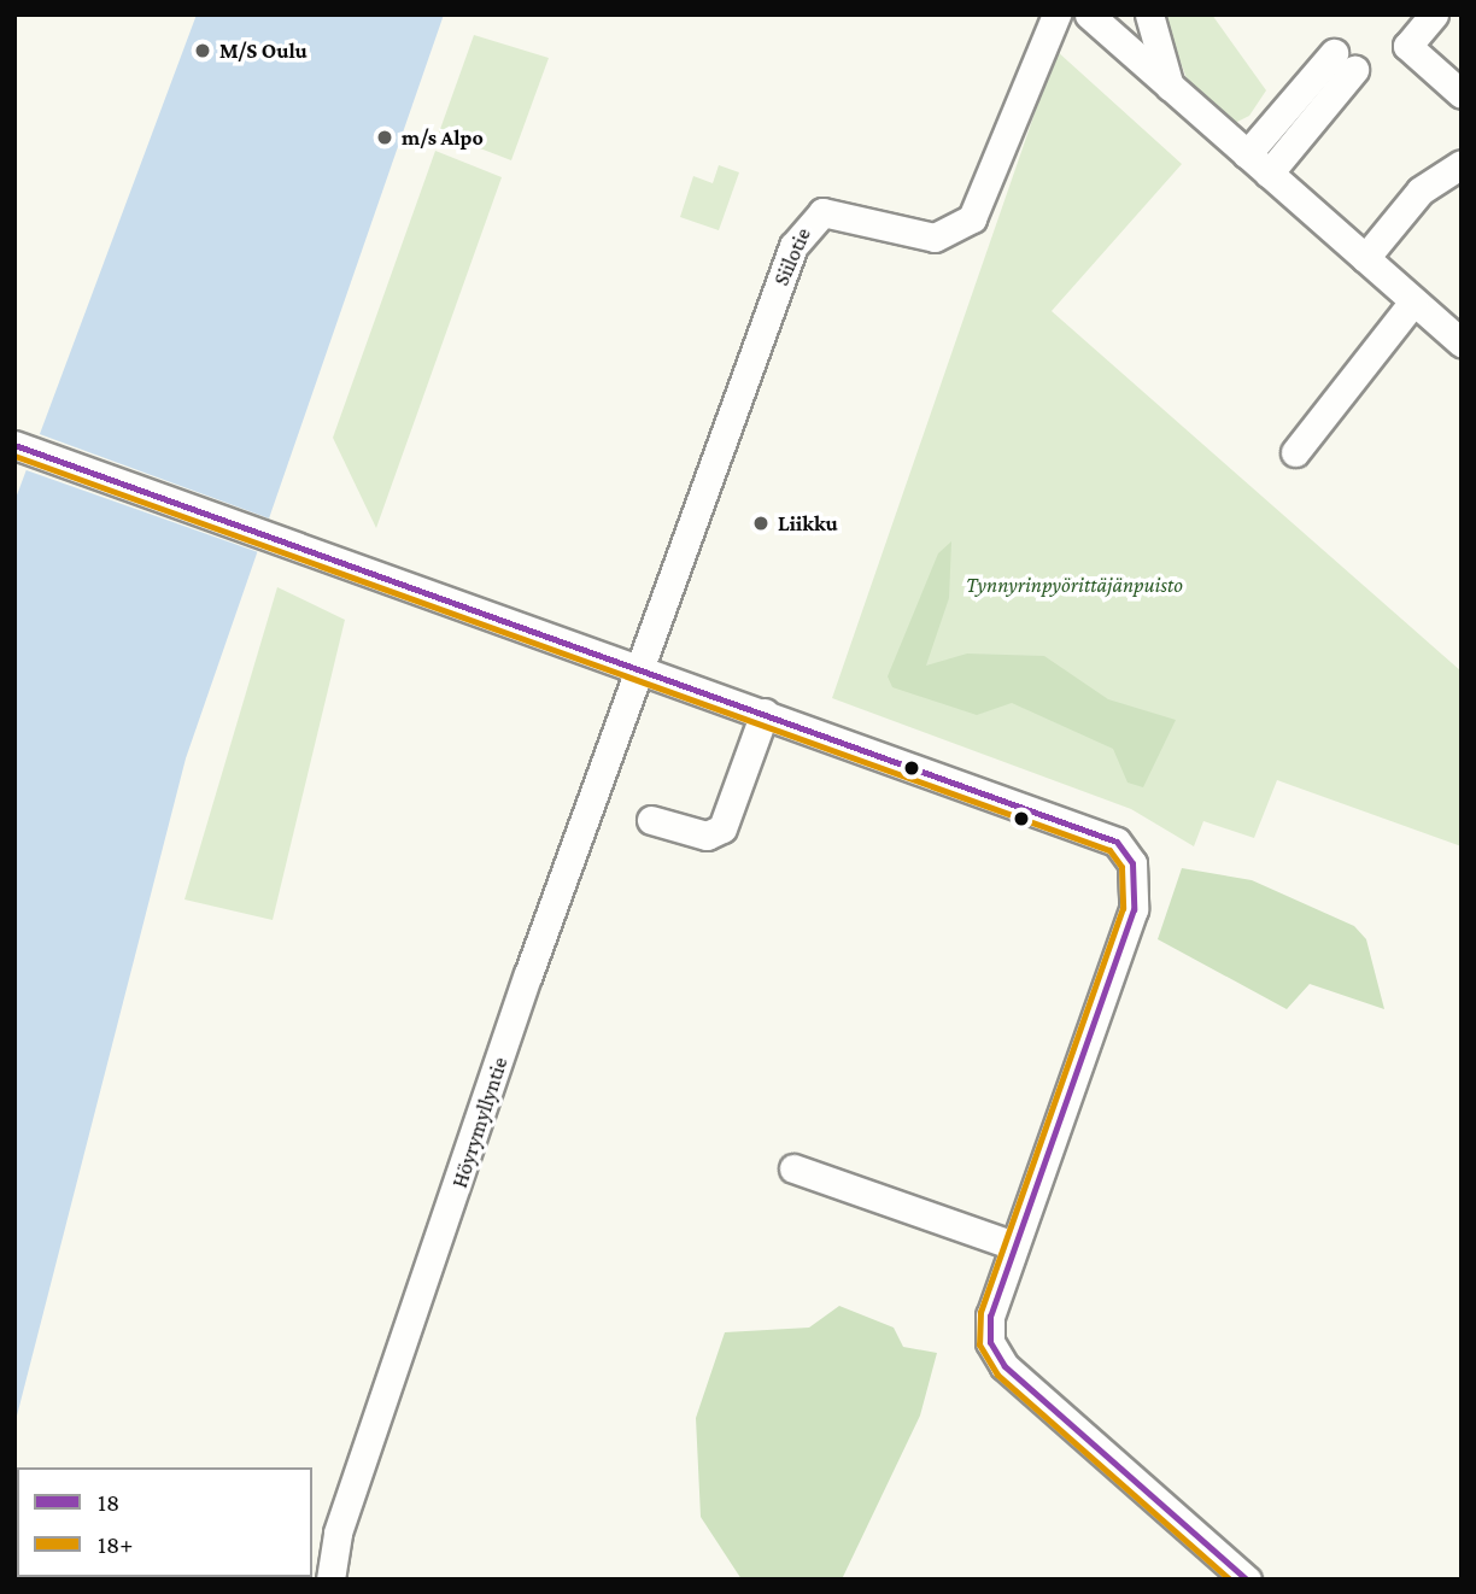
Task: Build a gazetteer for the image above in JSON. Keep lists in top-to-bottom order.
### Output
{
  "streets": {
    "street": ["Siilotie", "Höyrymyllyntie"]
  },
  "crossings": [
    ["Siilotie", "Höyrymyllyntie"]
  ],
  "parks": ["Tynnyrinpyörittäjänpuisto"],
  "places": ["M/S Oulu", "m/s Alpo", "Liikku"],
  "lines": ["transit line 18", "transit line 18+"],
  "legend": ["18", "18+"]
}
